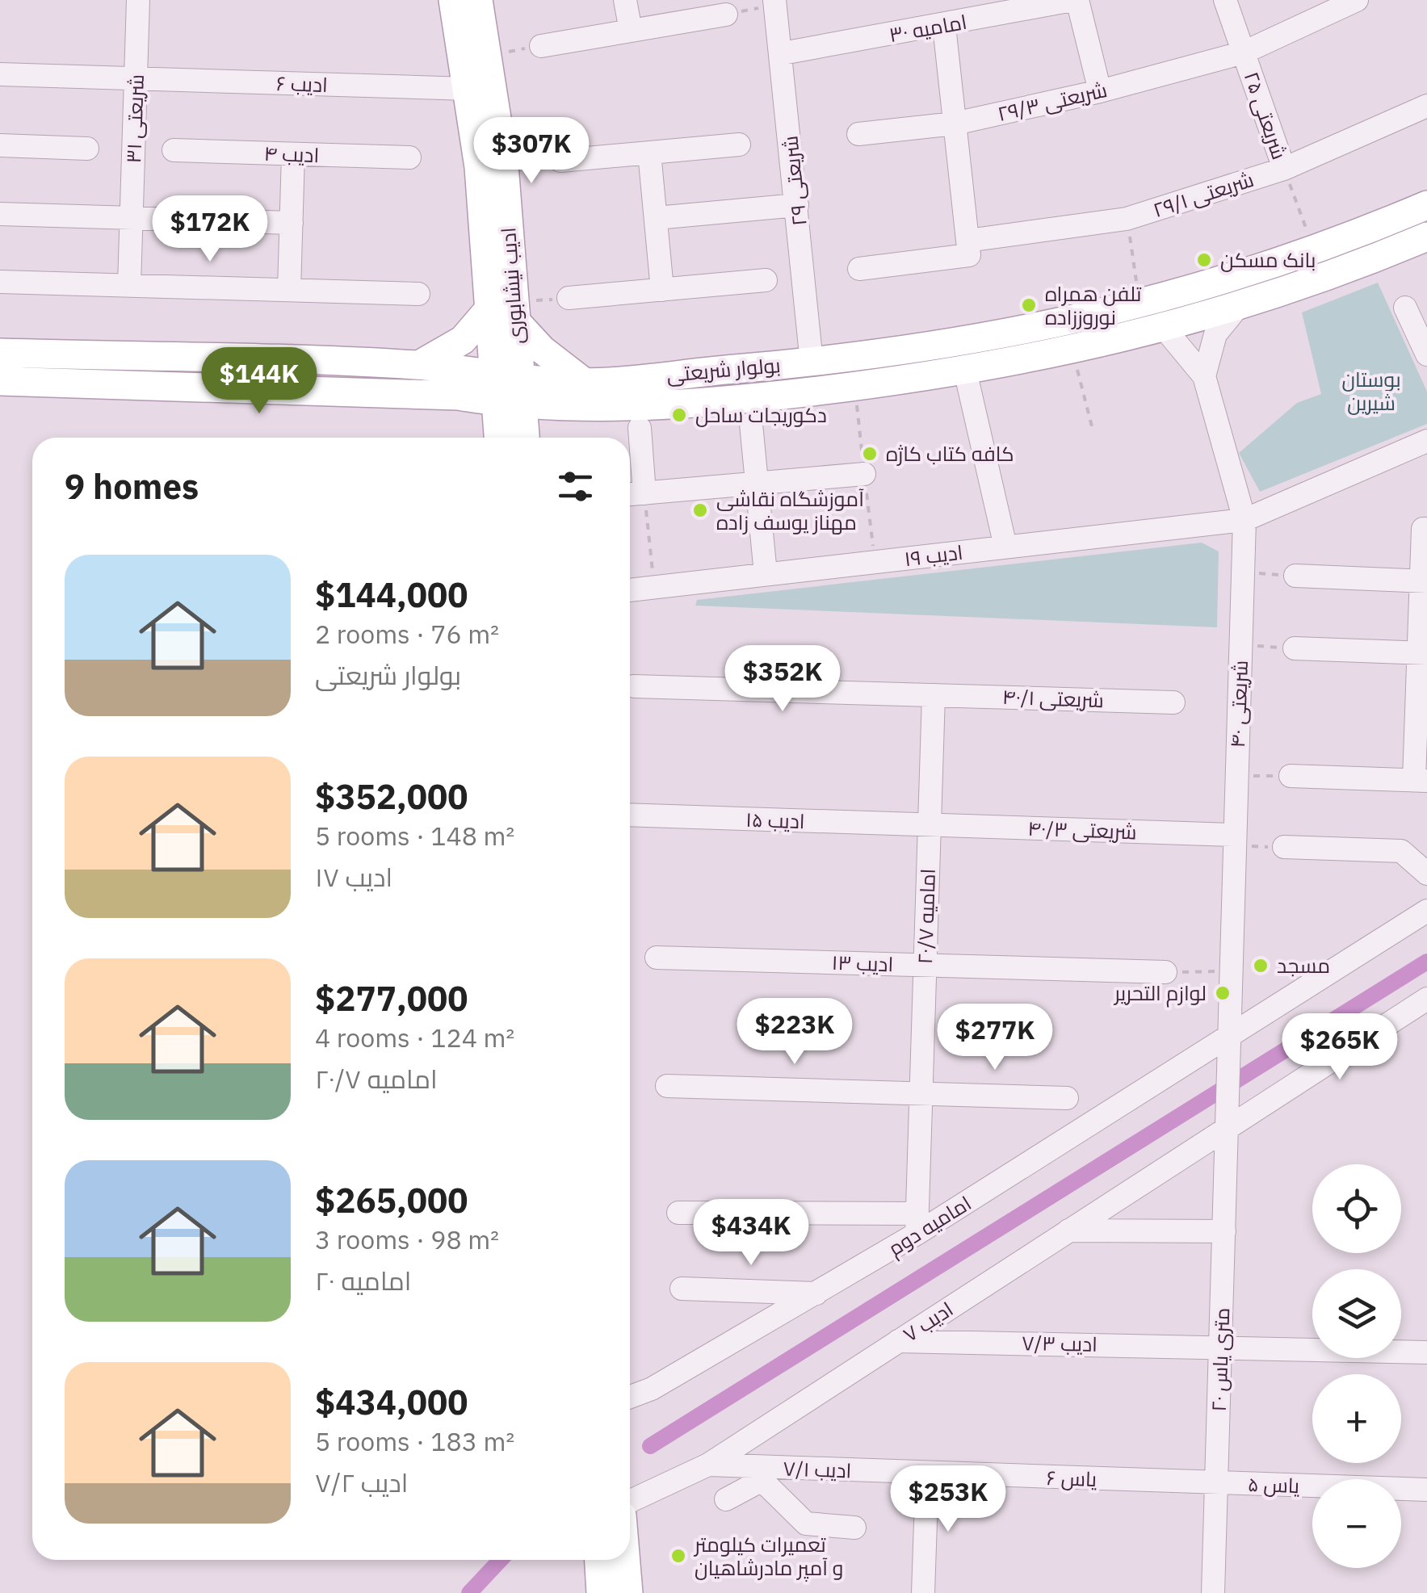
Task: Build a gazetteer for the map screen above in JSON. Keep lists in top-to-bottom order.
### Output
{
  "streets": {
    "main road": ["ادیب نیشابوری", "بولوار شریعتی"],
    "street": [
      "امامیه ۳۰",
      "ادیب ۶",
      "شریعتی ۲۹/۳",
      "شریعتی ۲۵",
      "شریعتی ۳۱",
      "ادیب ۴",
      "شریعتی ۲۹",
      "شریعتی ۲۹/۱",
      "ادیب ۱۹",
      "شریعتی ۴۰/۱",
      "شریعتی ۴۰",
      "ادیب ۱۵",
      "شریعتی ۴۰/۳",
      "امامیه ۲۰/۷",
      "ادیب ۱۳",
      "امامیه دوم",
      "ادیب ۷",
      "ادیب ۷/۳",
      "۲۰ متری یاس",
      "ادیب ۷/۱",
      "یاس ۶",
      "یاس ۵"
    ]
  },
  "crossings": [
    ["امامیه ۳۰", "شریعتی ۲۹"],
    ["ادیب ۶", "شریعتی ۳۱"],
    ["ادیب ۶", "ادیب نیشابوری"],
    ["شریعتی ۲۹/۳", "شریعتی ۲۵"],
    ["شریعتی ۲۵", "شریعتی ۲۹/۱"],
    ["شریعتی ۲۹", "بولوار شریعتی"],
    ["ادیب نیشابوری", "بولوار شریعتی"],
    ["بولوار شریعتی", "شریعتی ۴۰"],
    ["ادیب ۱۹", "شریعتی ۴۰"],
    ["شریعتی ۴۰/۱", "امامیه ۲۰/۷"],
    ["شریعتی ۴۰", "شریعتی ۴۰/۳"],
    ["شریعتی ۴۰", "امامیه دوم"],
    ["شریعتی ۴۰", "ادیب ۷"],
    ["شریعتی ۴۰", "۲۰ متری یاس"],
    ["ادیب ۱۵", "شریعتی ۴۰/۳"],
    ["ادیب ۱۵", "امامیه ۲۰/۷"],
    ["شریعتی ۴۰/۳", "امامیه ۲۰/۷"],
    ["امامیه ۲۰/۷", "ادیب ۱۳"],
    ["امامیه ۲۰/۷", "امامیه دوم"],
    ["ادیب ۷", "ادیب ۷/۳"],
    ["ادیب ۷", "۲۰ متری یاس"],
    ["ادیب ۷", "ادیب ۷/۱"],
    ["ادیب ۷/۳", "۲۰ متری یاس"],
    ["۲۰ متری یاس", "یاس ۶"],
    ["۲۰ متری یاس", "یاس ۵"],
    ["ادیب ۷/۱", "یاس ۶"],
    ["یاس ۶", "یاس ۵"]
  ],
  "parks": ["بوستان شیرین"],
  "places": [
    "بانک مسکن",
    "تلفن همراه نوروززاده",
    "دکوریجات ساحل",
    "کافه کتاب کاژه",
    "آموزشگاه نقاشی مهناز یوسف زاده",
    "مسجد",
    "لوازم التحریر",
    "تعمیرات کیلومتر و آمپر مادرشاهیان"
  ],
  "page": {
    "price": [
      "$307K",
      "$172K",
      "$144K",
      "$352K",
      "$223K",
      "$277K",
      "$265K",
      "$434K",
      "$253K"
    ],
    "heading": "9 homes",
    "list": [
      {
        "name": "$144,000",
        "note": "2 rooms · 76 m² · بولوار شریعتی"
      },
      {
        "name": "$352,000",
        "note": "5 rooms · 148 m² · ادیب ۱۷"
      },
      {
        "name": "$277,000",
        "note": "4 rooms · 124 m² · امامیه ۲۰/۷"
      },
      {
        "name": "$265,000",
        "note": "3 rooms · 98 m² · امامیه ۲۰"
      },
      {
        "name": "$434,000",
        "note": "5 rooms · 183 m² · ادیب ۷/۲"
      }
    ],
    "map_buttons": ["+", "−"]
  }
}
